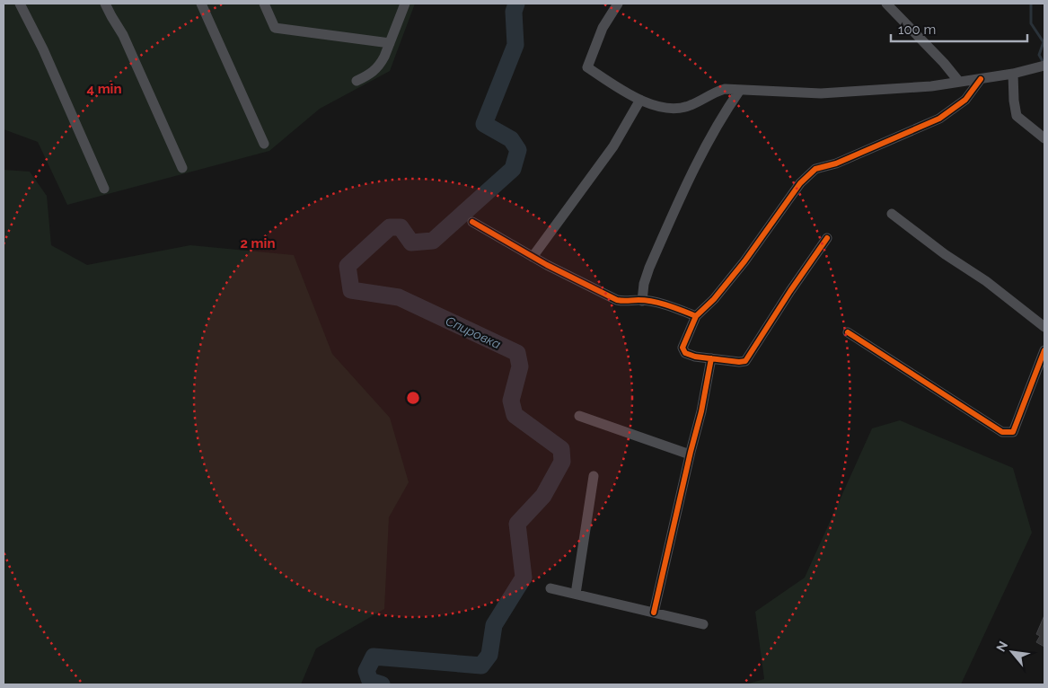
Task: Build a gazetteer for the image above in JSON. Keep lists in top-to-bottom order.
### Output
{
  "water": ["Спировка"],
  "scale_bar": "100 m",
  "north": "top left",
  "rings": ["4 min", "2 min"]
}
